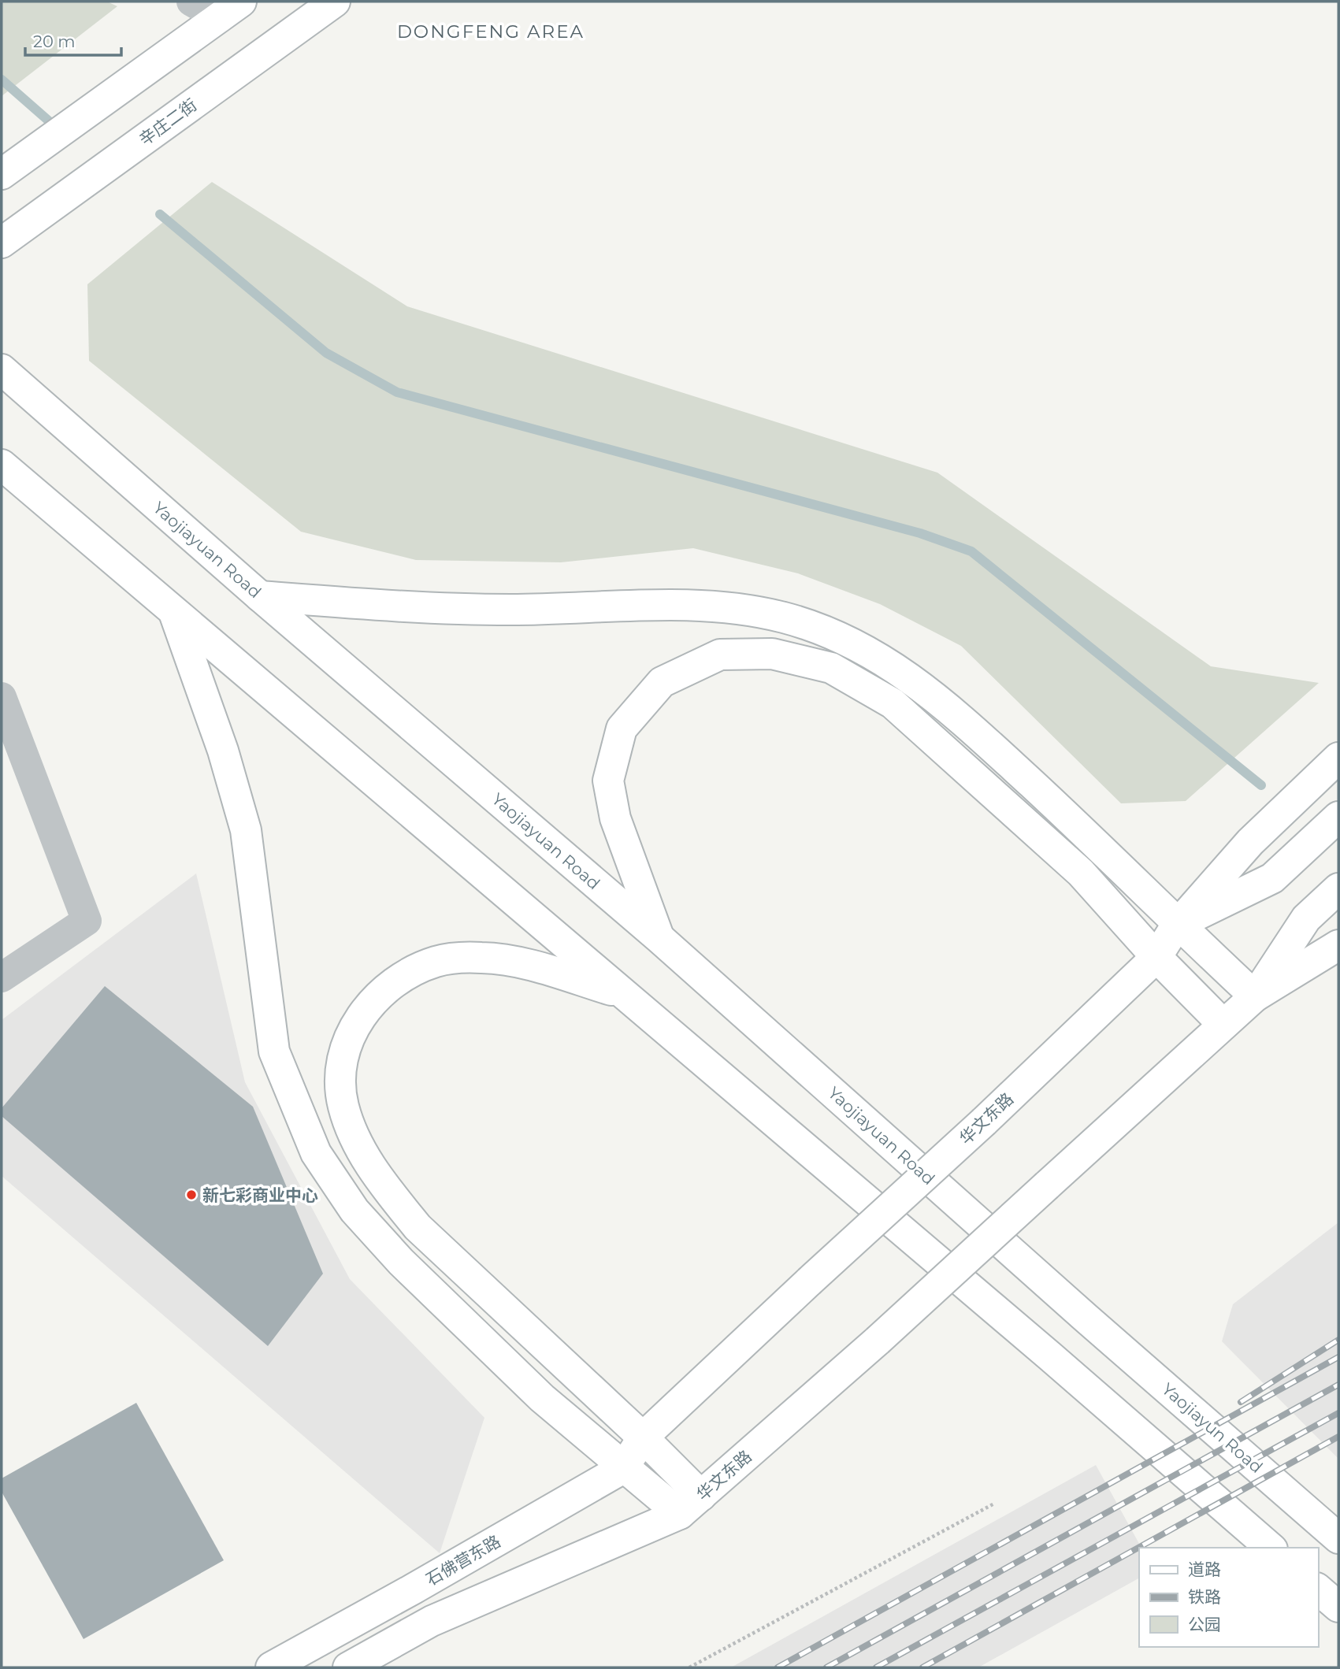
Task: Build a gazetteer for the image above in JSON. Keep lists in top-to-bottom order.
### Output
{
  "streets": {
    "main road": [
      "辛庄二街",
      "Yaojiayuan Road",
      "华文东路",
      "Yaojiayun Road",
      "石佛营东路"
    ]
  },
  "crossings": [
    ["Yaojiayuan Road", "Yaojiayun Road"],
    ["华文东路", "石佛营东路"]
  ],
  "districts": ["DONGFENG AREA"],
  "places": ["新七彩商业中心"],
  "legend": ["道路", "铁路", "公园"],
  "scale_bar": "20 m"
}
